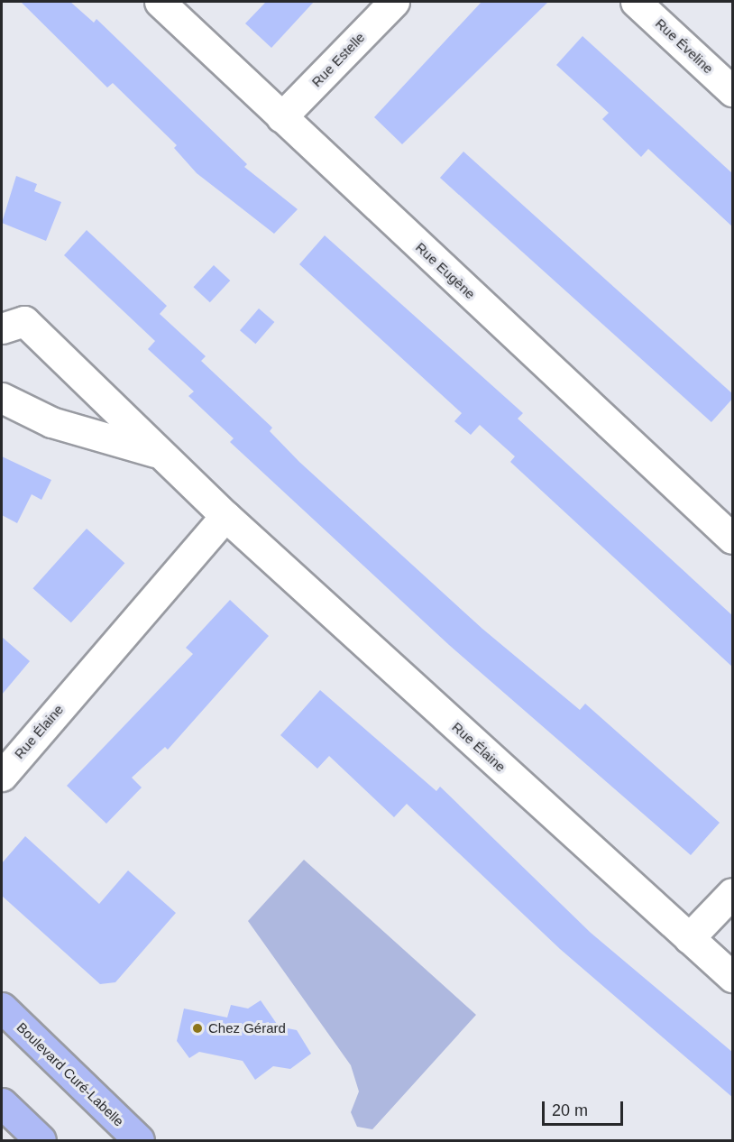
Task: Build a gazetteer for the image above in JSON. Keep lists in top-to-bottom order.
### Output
{
  "streets": {
    "main road": ["Boulevard Curé-Labelle"],
    "street": [
      "Rue Éveline",
      "Rue Estelle",
      "Rue Eugène",
      "Rue Élaine"
    ]
  },
  "crossings": [
    ["Rue Estelle", "Rue Eugène"]
  ],
  "places": ["Chez Gérard"],
  "scale_bar": "20 m"
}
